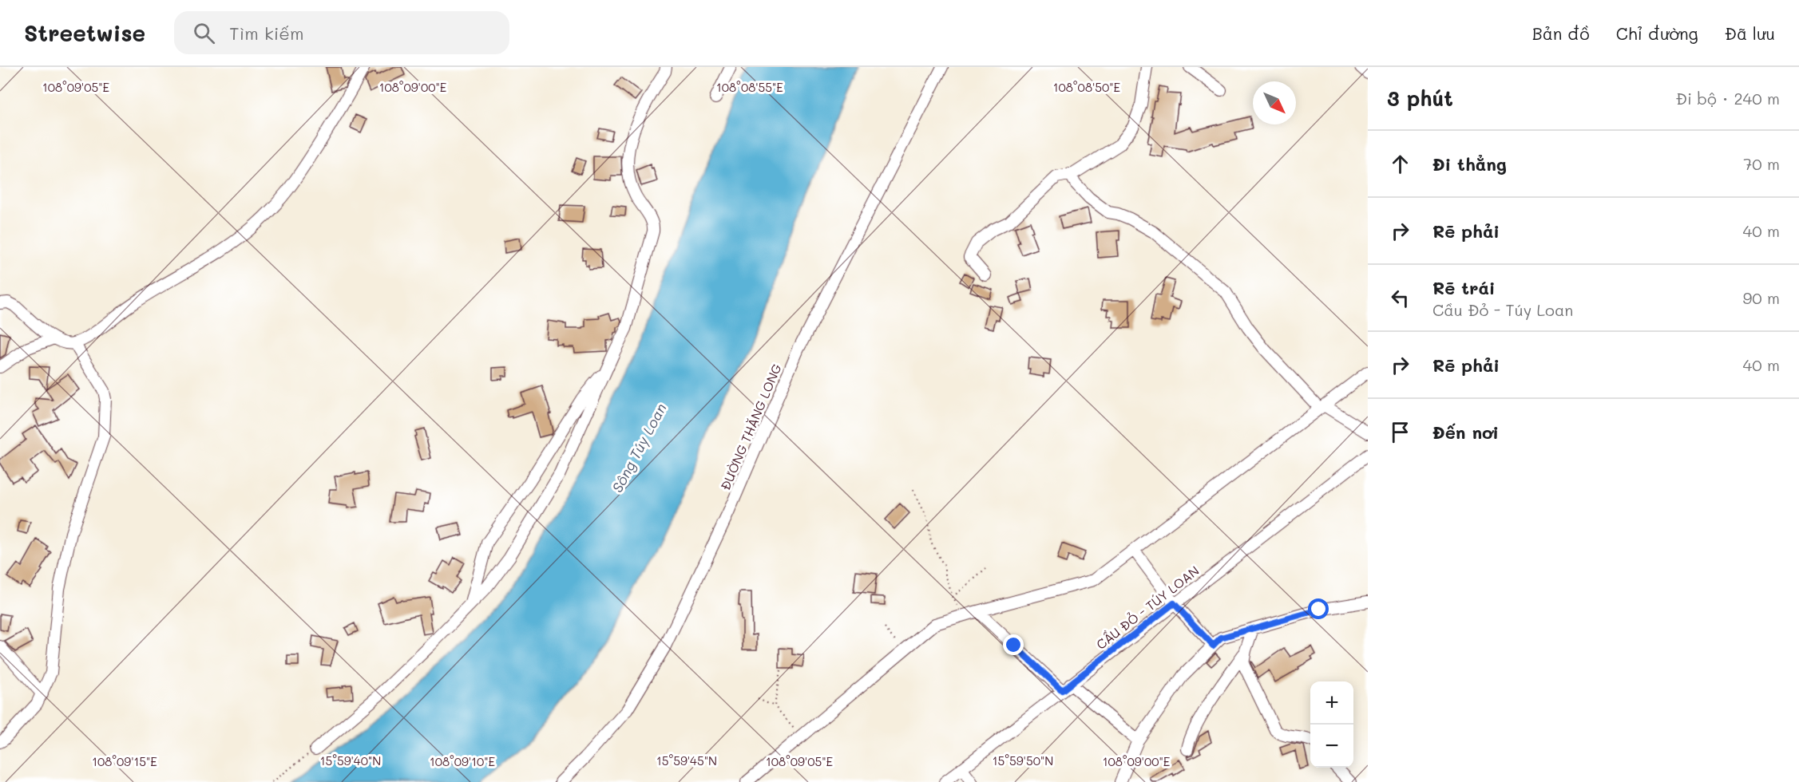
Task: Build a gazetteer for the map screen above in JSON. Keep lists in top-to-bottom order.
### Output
{
  "streets": {
    "street": ["ĐƯỜNG THĂNG LONG", "CẦU ĐỎ - TÚY LOAN"]
  },
  "water": ["Sông Túy Loan"],
  "north": "bottom right",
  "page": {
    "header": "Streetwise",
    "search": "Tìm kiếm",
    "nav": ["Bản đồ", "Chỉ đường", "Đã lưu"],
    "heading": ["3 phút", "Đi bộ · 240 m"],
    "list": [
      ["Đi thẳng", "70 m"],
      ["Rẽ phải", "40 m"],
      ["Rẽ trái", "Cầu Đỏ - Túy Loan", "90 m"],
      ["Rẽ phải", "40 m"],
      "Đến nơi"
    ],
    "map_buttons": ["+", "−"]
  },
  "coordinates": [
    "108°09'05\"E",
    "108°09'00\"E",
    "108°08'55\"E",
    "108°08'50\"E",
    "15°59'40\"N",
    "15°59'45\"N",
    "15°59'50\"N",
    "108°09'15\"E",
    "108°09'10\"E"
  ]
}
